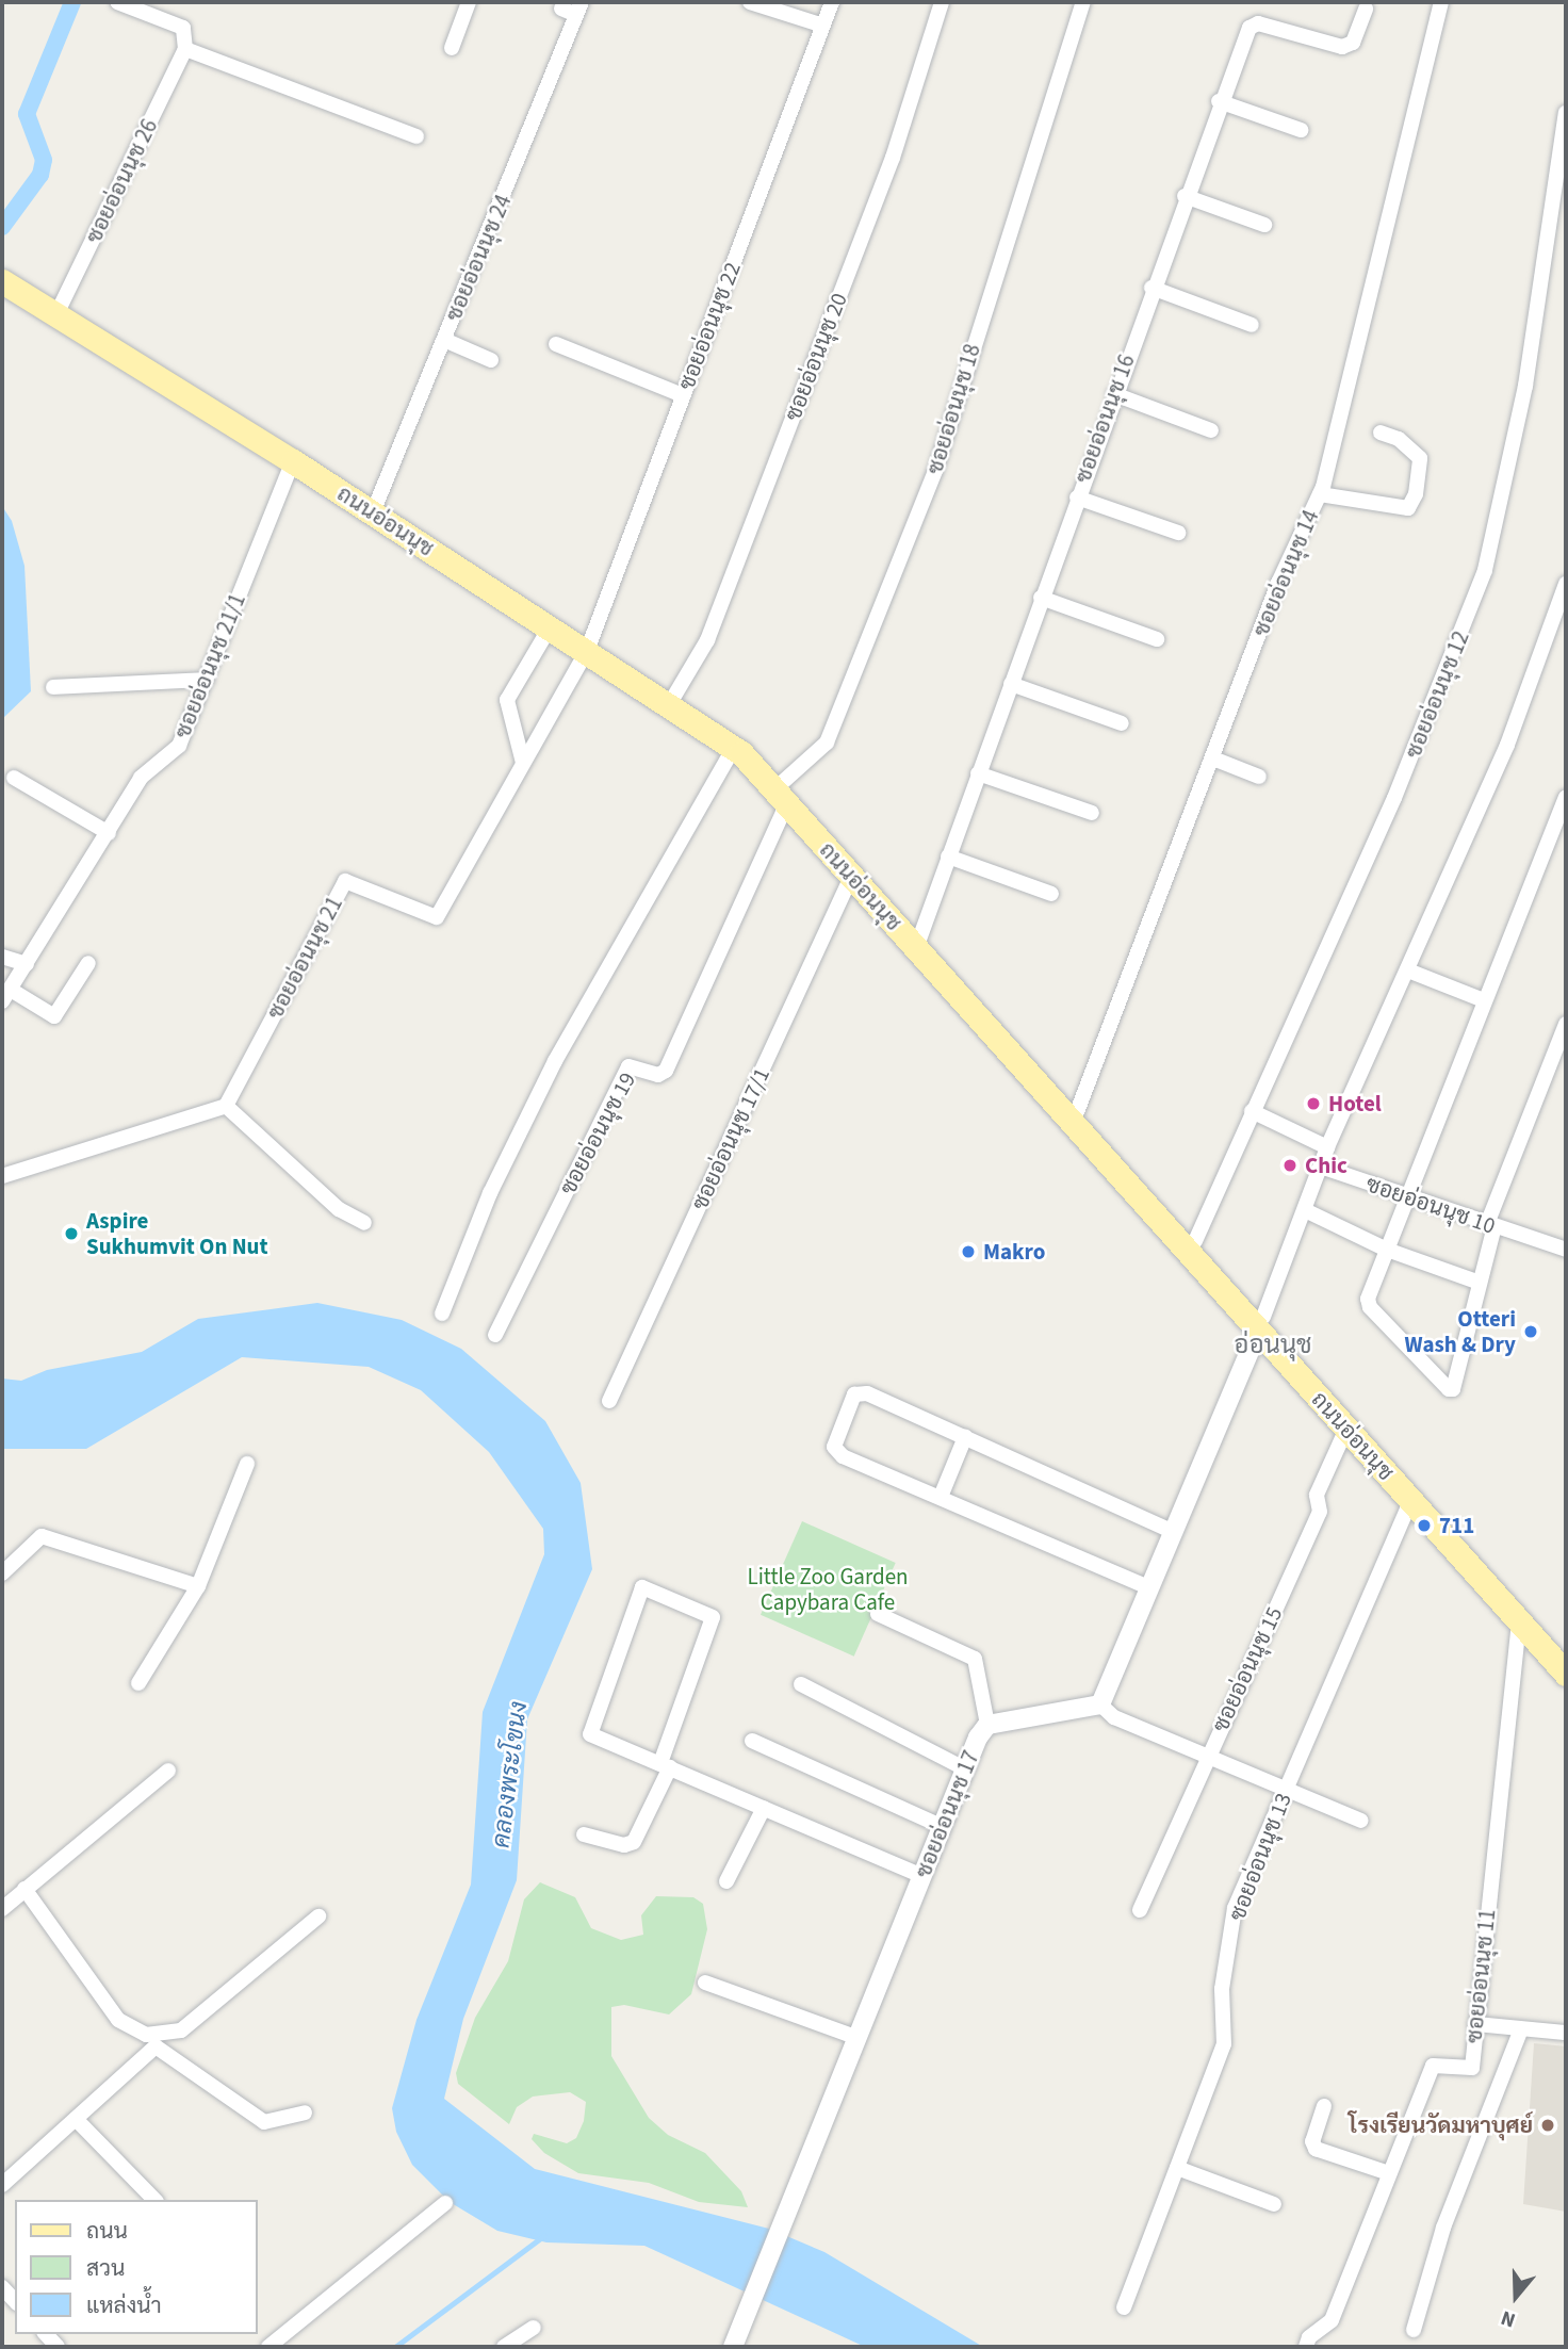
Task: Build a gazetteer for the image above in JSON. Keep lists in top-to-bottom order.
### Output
{
  "streets": {
    "main road": ["ถนนอ่อนนุช"],
    "street": [
      "ซอยอ่อนนุช 26",
      "ซอยอ่อนนุช 24",
      "ซอยอ่อนนุช 22",
      "ซอยอ่อนนุช 20",
      "ซอยอ่อนนุช 18",
      "ซอยอ่อนนุช 16",
      "ซอยอ่อนนุช 14",
      "ซอยอ่อนนุช 21/1",
      "ซอยอ่อนนุช 12",
      "ซอยอ่อนนุช 21",
      "ซอยอ่อนนุช 19",
      "ซอยอ่อนนุช 17/1",
      "ซอยอ่อนนุช 10",
      "ซอยอ่อนนุช 15",
      "ซอยอ่อนนุช 17",
      "ซอยอ่อนนุช 13",
      "ซอยอ่อนนุช 11"
    ]
  },
  "crossings": [
    ["ซอยอ่อนนุช 26", "ถนนอ่อนนุช"],
    ["ซอยอ่อนนุช 24", "ถนนอ่อนนุช"],
    ["ซอยอ่อนนุช 22", "ถนนอ่อนนุช"],
    ["ซอยอ่อนนุช 22", "ซอยอ่อนนุช 21"],
    ["ซอยอ่อนนุช 20", "ถนนอ่อนนุช"],
    ["ซอยอ่อนนุช 18", "ถนนอ่อนนุช"],
    ["ซอยอ่อนนุช 18", "ซอยอ่อนนุช 19"],
    ["ซอยอ่อนนุช 16", "ถนนอ่อนนุช"],
    ["ถนนอ่อนนุช", "ซอยอ่อนนุช 14"],
    ["ถนนอ่อนนุช", "ซอยอ่อนนุช 21/1"],
    ["ถนนอ่อนนุช", "ซอยอ่อนนุช 12"],
    ["ถนนอ่อนนุช", "ซอยอ่อนนุช 21"],
    ["ถนนอ่อนนุช", "ซอยอ่อนนุช 19"],
    ["ถนนอ่อนนุช", "ซอยอ่อนนุช 17/1"],
    ["ถนนอ่อนนุช", "ซอยอ่อนนุช 15"],
    ["ถนนอ่อนนุช", "ซอยอ่อนนุช 13"],
    ["ถนนอ่อนนุช", "ซอยอ่อนนุช 11"]
  ],
  "districts": ["อ่อนนุช"],
  "water": ["คลองพระโขนง"],
  "parks": ["Little Zoo Garden Capybara Cafe"],
  "places": [
    "Hotel",
    "Chic",
    "Aspire Sukhumvit On Nut",
    "Makro",
    "Otteri Wash & Dry",
    "711",
    "โรงเรียนวัดมหาบุศย์"
  ],
  "legend": ["ถนน", "สวน", "แหล่งน้ำ"],
  "north": "bottom"
}
